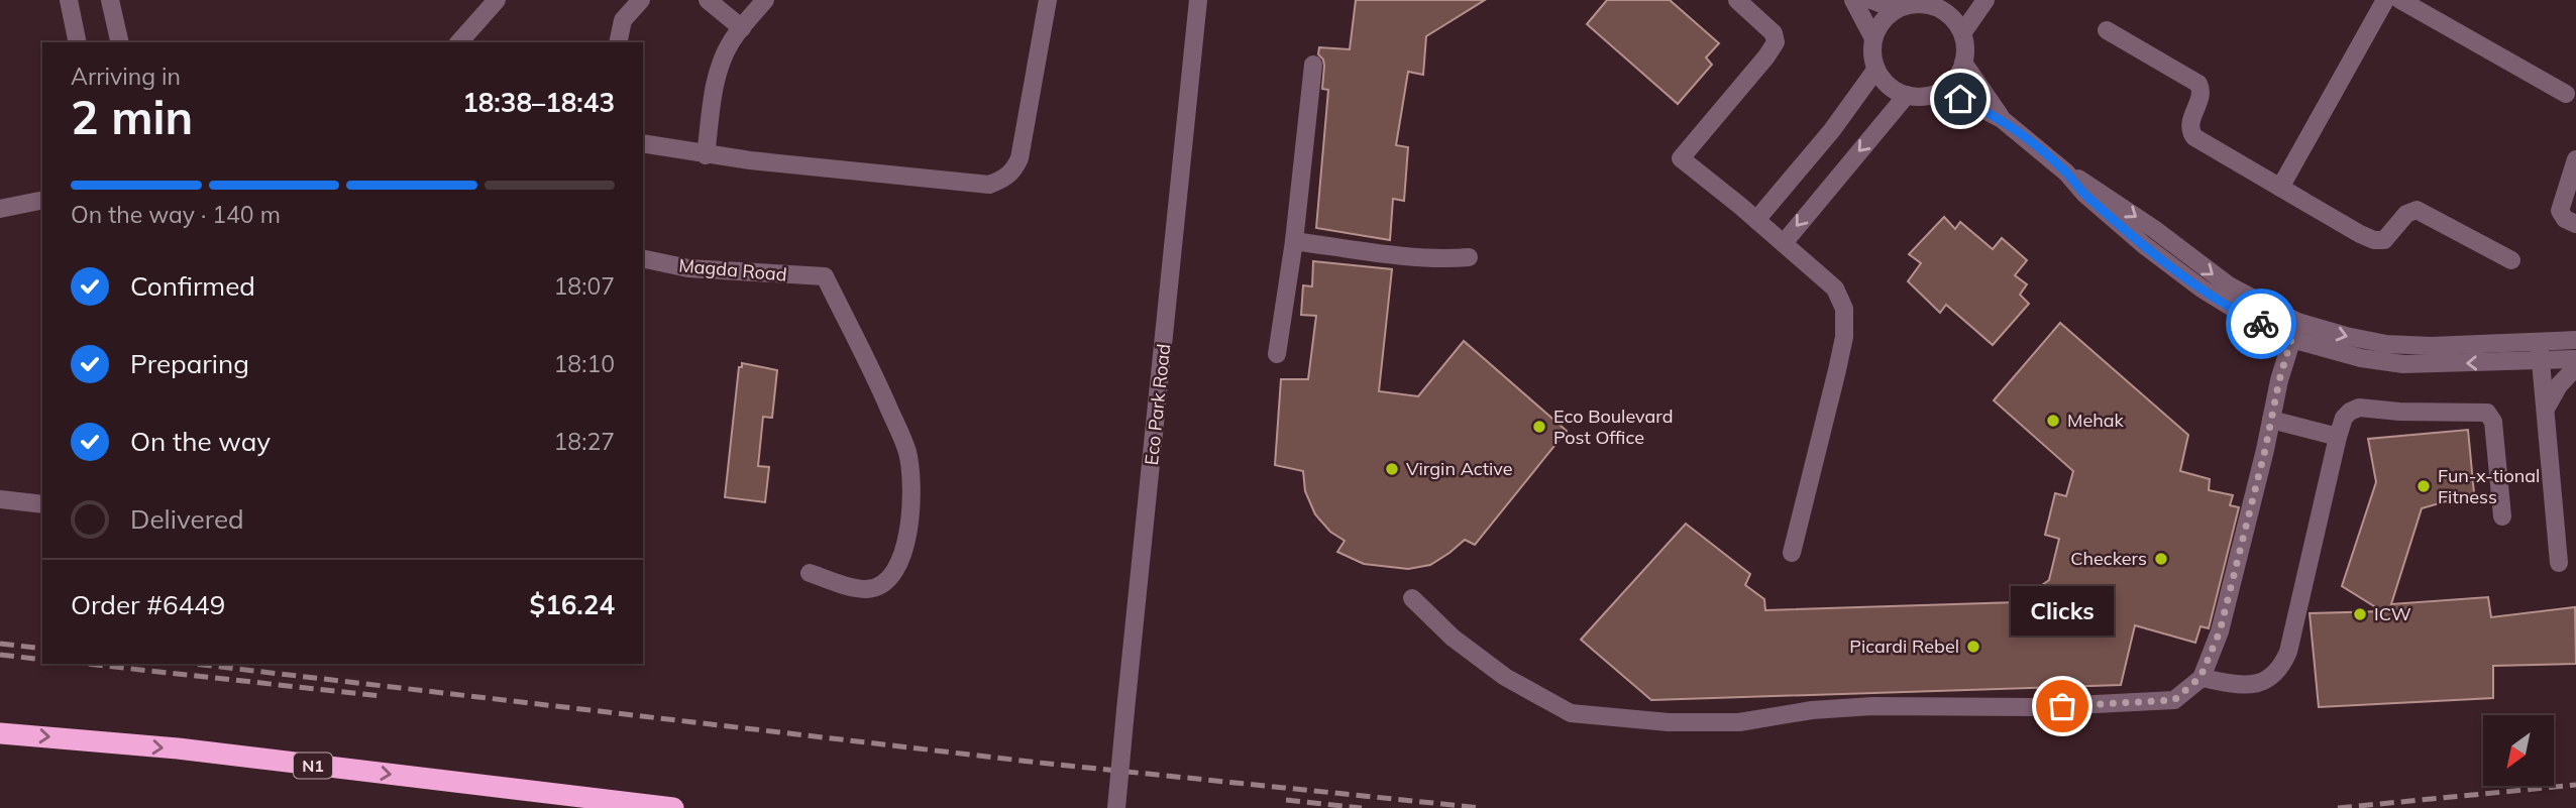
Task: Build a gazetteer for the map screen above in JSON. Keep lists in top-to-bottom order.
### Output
{
  "streets": {
    "highway": ["N1"],
    "street": ["Magda Road", "Eco Park Road"]
  },
  "places": [
    "Mehak",
    "Eco Boulevard Post Office",
    "Virgin Active",
    "Fun-x-tional Fitness",
    "Checkers",
    "ICW",
    "Picardi Rebel",
    "Clicks"
  ],
  "north": "bottom left",
  "page": {
    "heading": ["2 min", "Arriving in", "18:38–18:43"],
    "panel": ["Order #6449", "$16.24"],
    "bar": "On the way · 140 m",
    "list": [
      ["Confirmed", "18:07"],
      ["Preparing", "18:10"],
      ["On the way", "18:27"],
      "Delivered"
    ],
    "bubble": "Clicks"
  }
}
